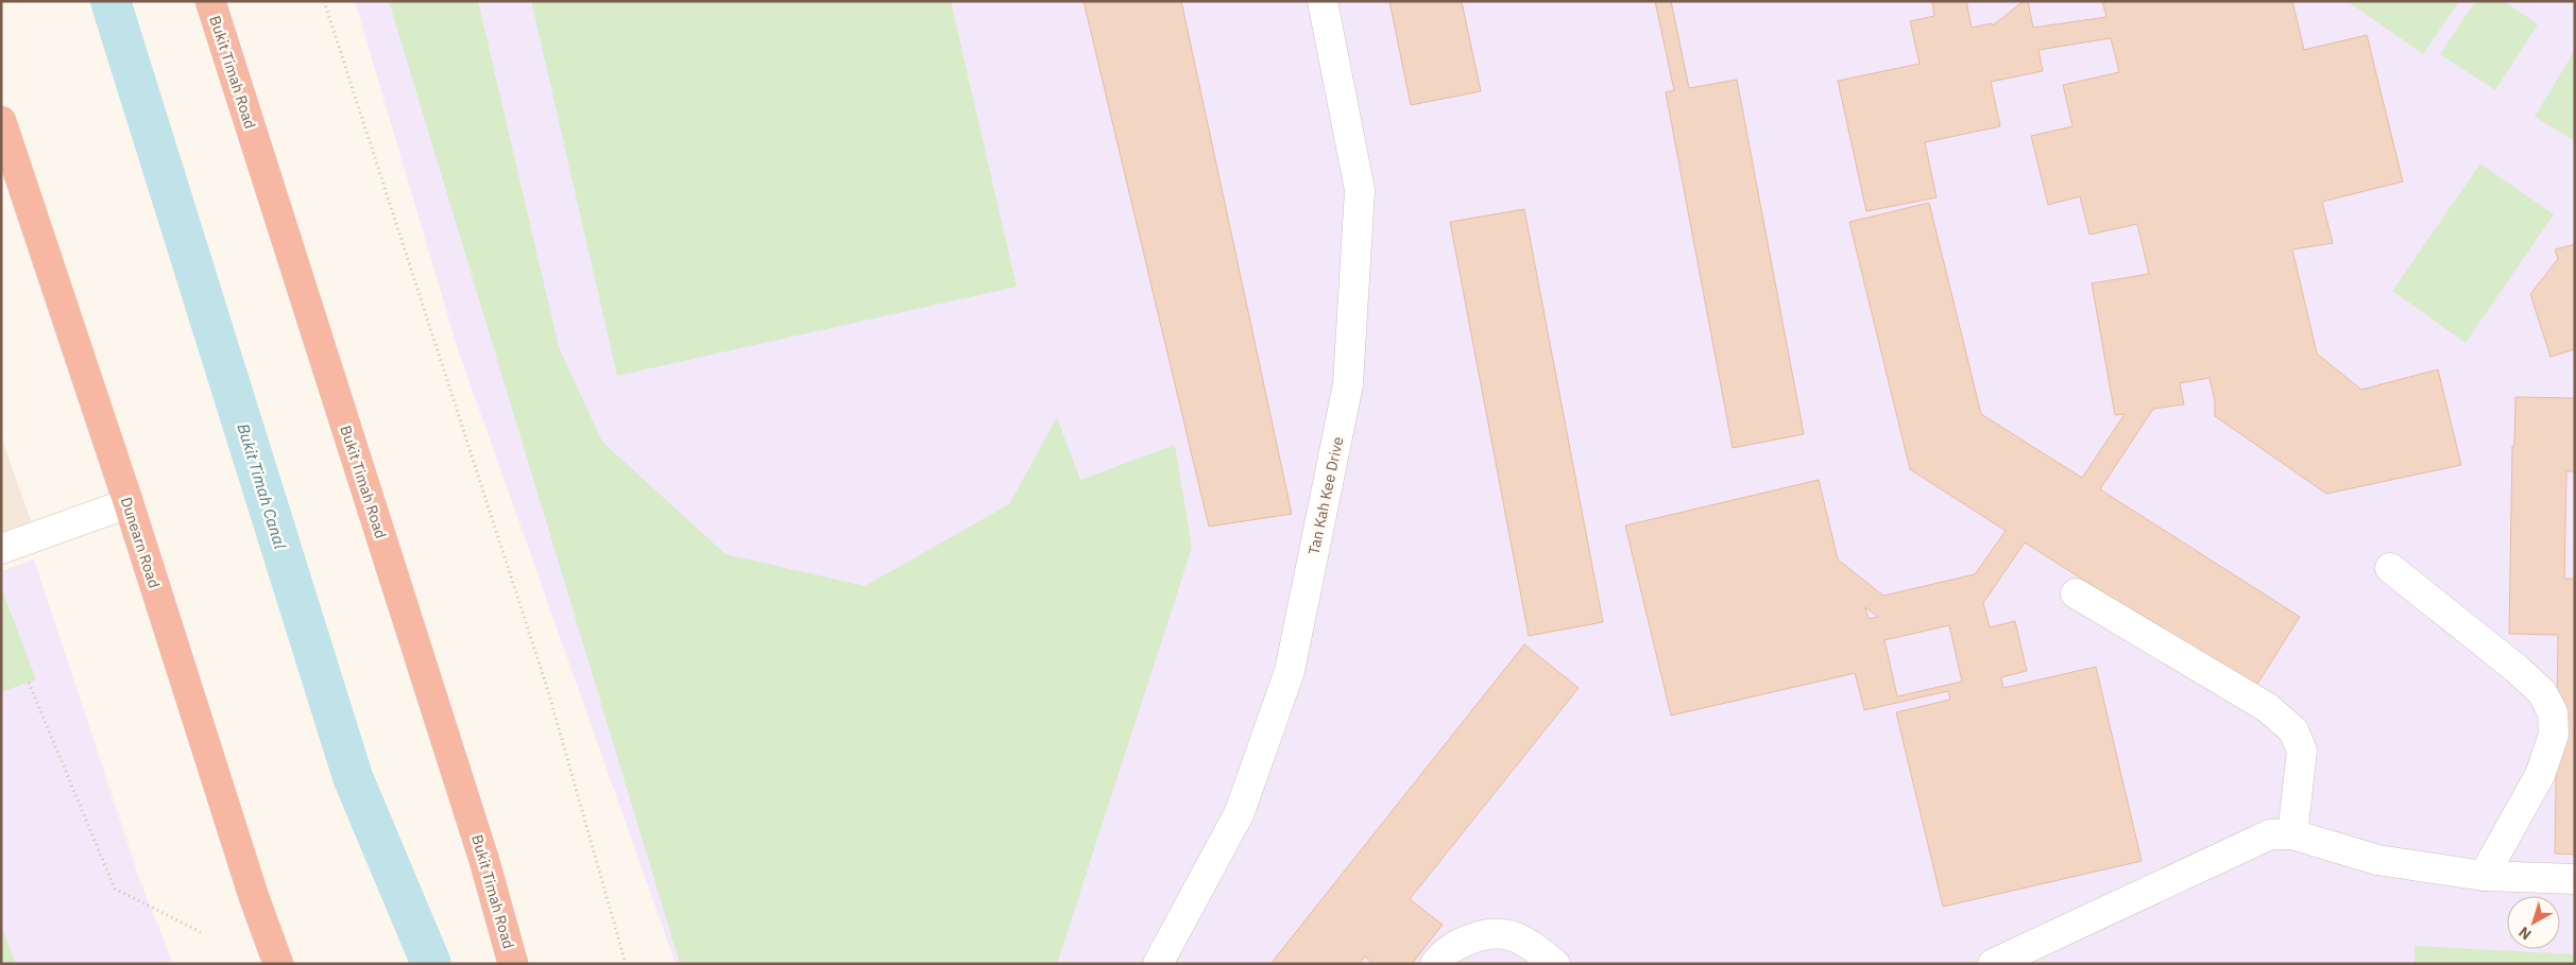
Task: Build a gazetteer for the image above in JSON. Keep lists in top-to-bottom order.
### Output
{
  "streets": {
    "highway": ["Bukit Timah Road", "Dunearn Road"],
    "lane": ["Tan Kah Kee Drive"]
  },
  "water": ["Bukit Timah Canal"],
  "north": "bottom left"
}
